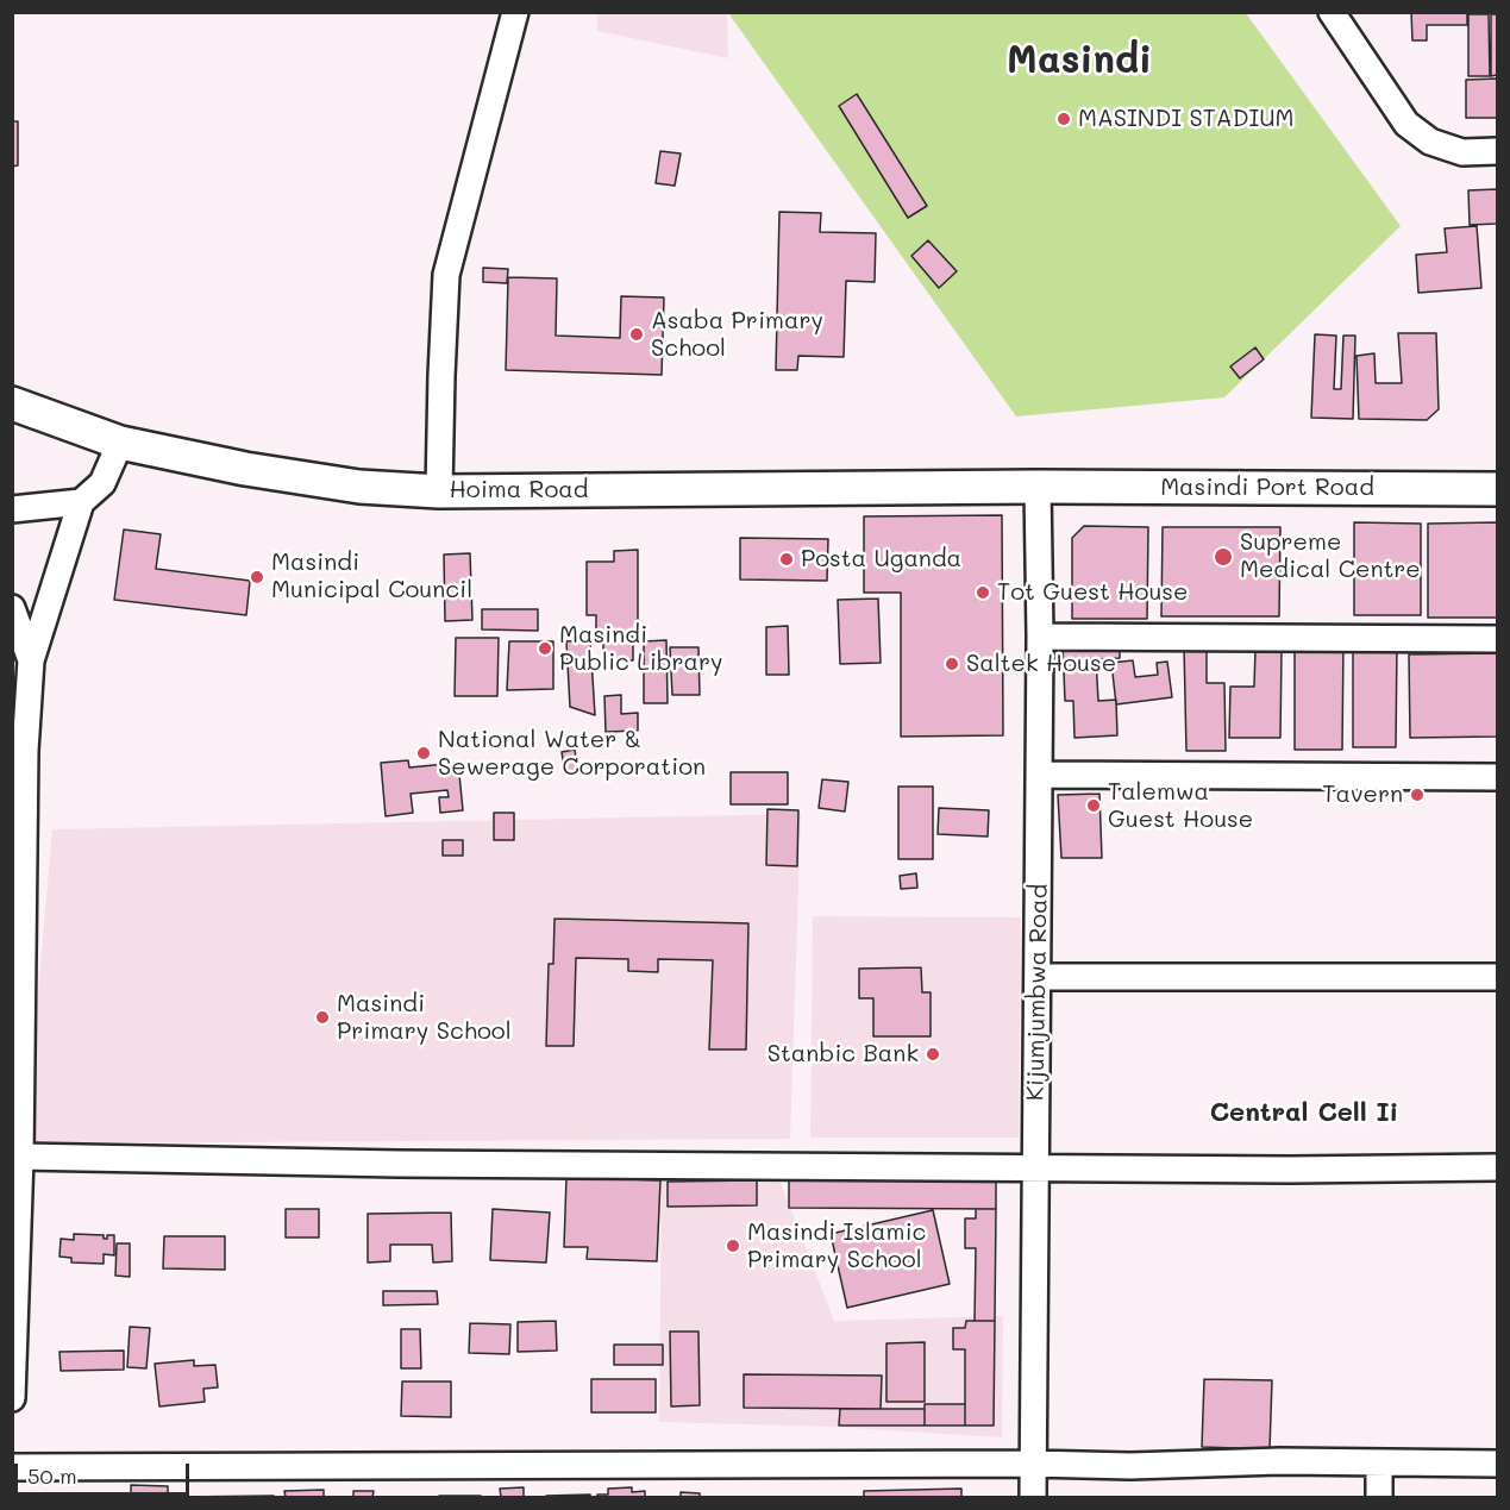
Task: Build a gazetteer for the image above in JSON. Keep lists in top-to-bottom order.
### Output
{
  "streets": {
    "main road": ["Masindi Port Road", "Hoima Road"],
    "street": ["Kijumjumbwa Road"]
  },
  "crossings": [
    ["Masindi Port Road", "Hoima Road"],
    ["Masindi Port Road", "Kijumjumbwa Road"],
    ["Hoima Road", "Kijumjumbwa Road"]
  ],
  "districts": ["Masindi", "Central Cell Ii"],
  "places": [
    "MASINDI STADIUM",
    "Asaba Primary School",
    "Supreme Medical Centre",
    "Posta Uganda",
    "Masindi Municipal Council",
    "Tot Guest House",
    "Masindi Public Library",
    "Saltek House",
    "National Water & Sewerage Corporation",
    "Tavern",
    "Talemwa Guest House",
    "Masindi Primary School",
    "Stanbic Bank",
    "Masindi Islamic Primary School"
  ],
  "scale_bar": "50 m"
}
